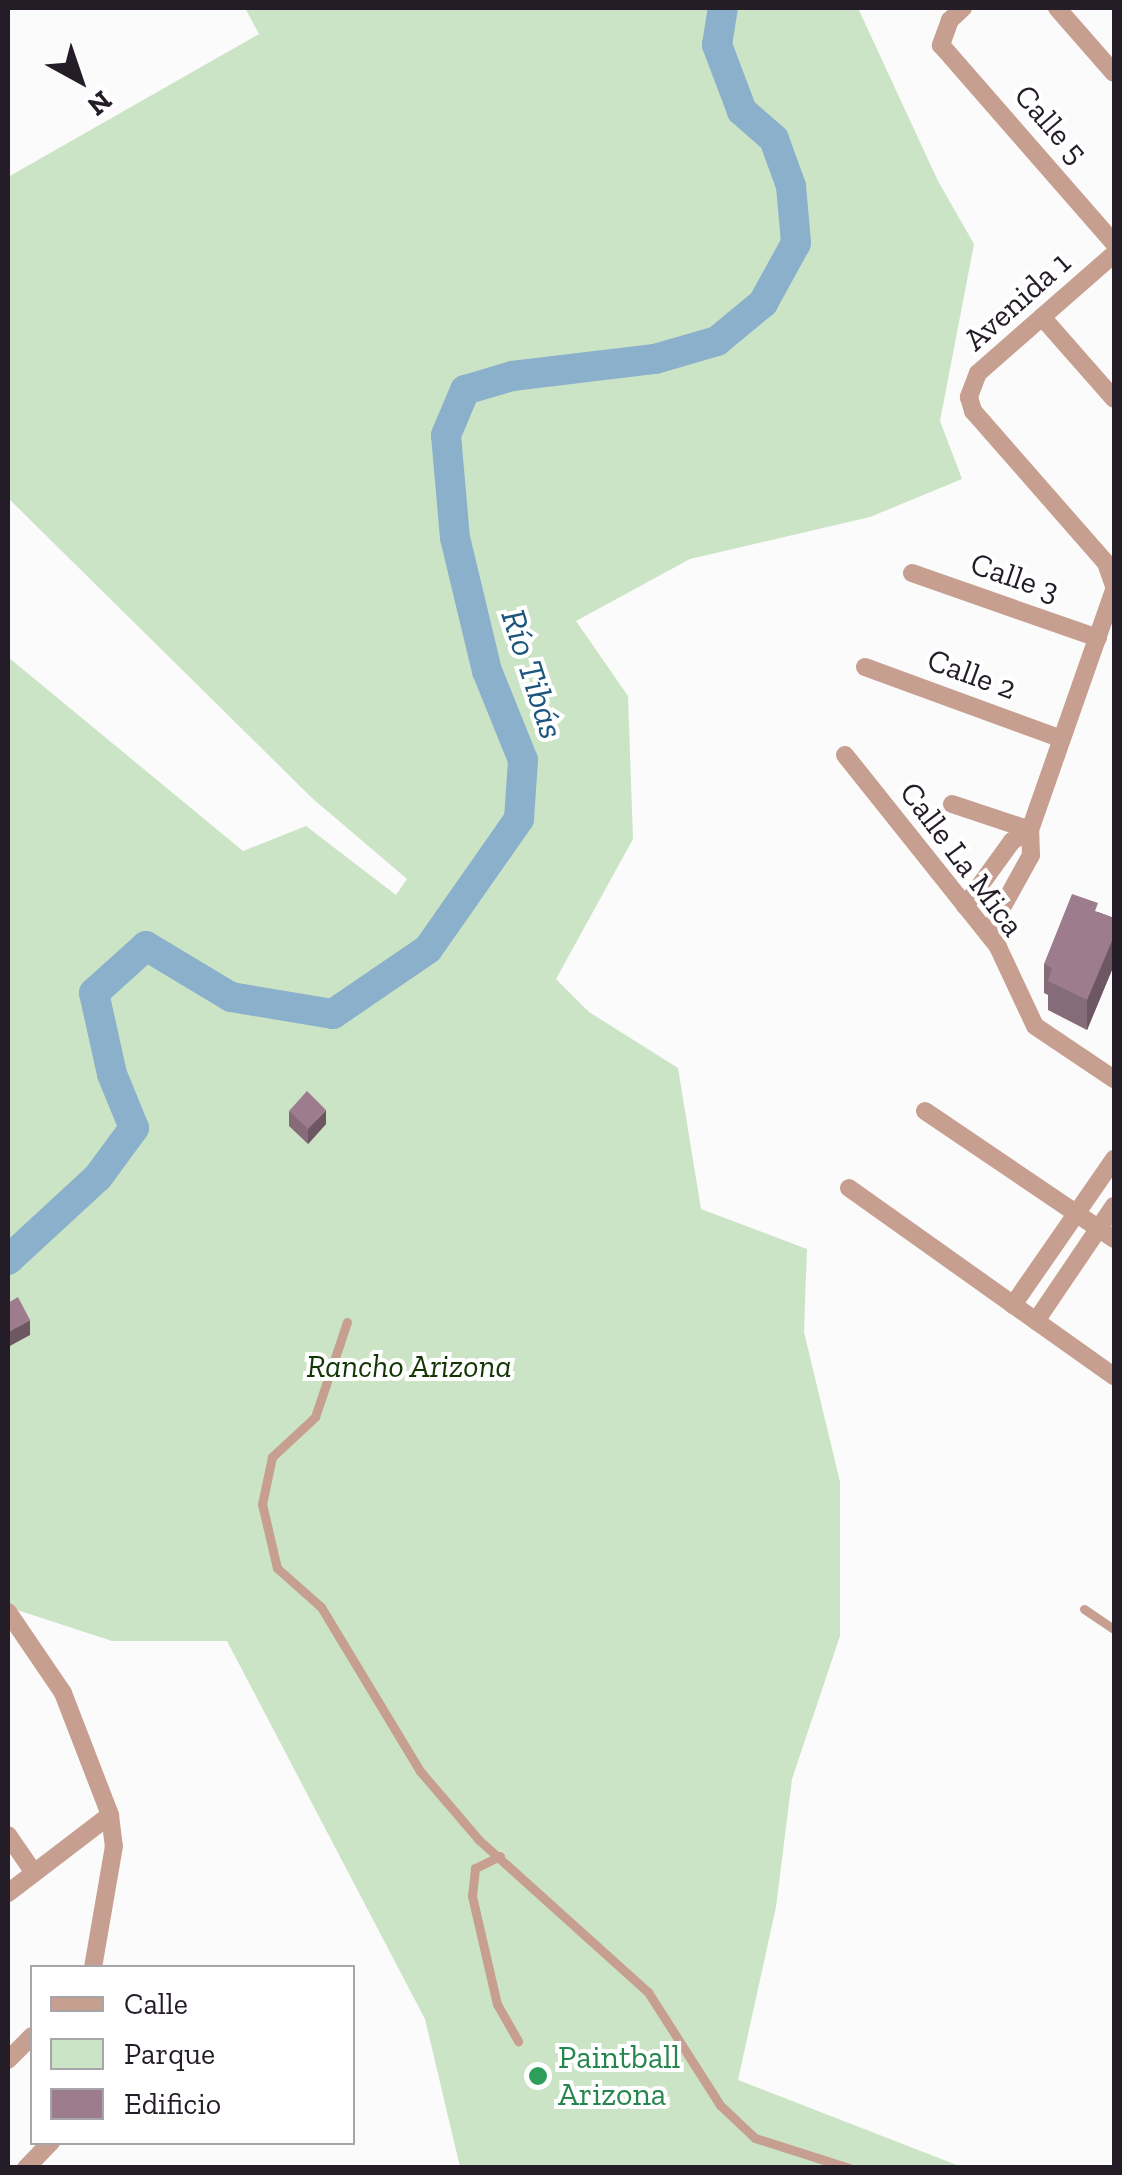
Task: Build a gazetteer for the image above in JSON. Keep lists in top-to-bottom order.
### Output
{
  "streets": {
    "street": [
      "Calle 5",
      "Avenida 1",
      "Calle 3",
      "Calle 2",
      "Calle La Mica"
    ]
  },
  "crossings": [
    ["Avenida 1", "Calle 3"],
    ["Avenida 1", "Calle 2"],
    ["Avenida 1", "Calle La Mica"]
  ],
  "water": ["Río Tibás"],
  "parks": ["Rancho Arizona"],
  "places": ["Paintball Arizona"],
  "legend": ["Calle", "Parque", "Edificio"],
  "north": "bottom right"
}
